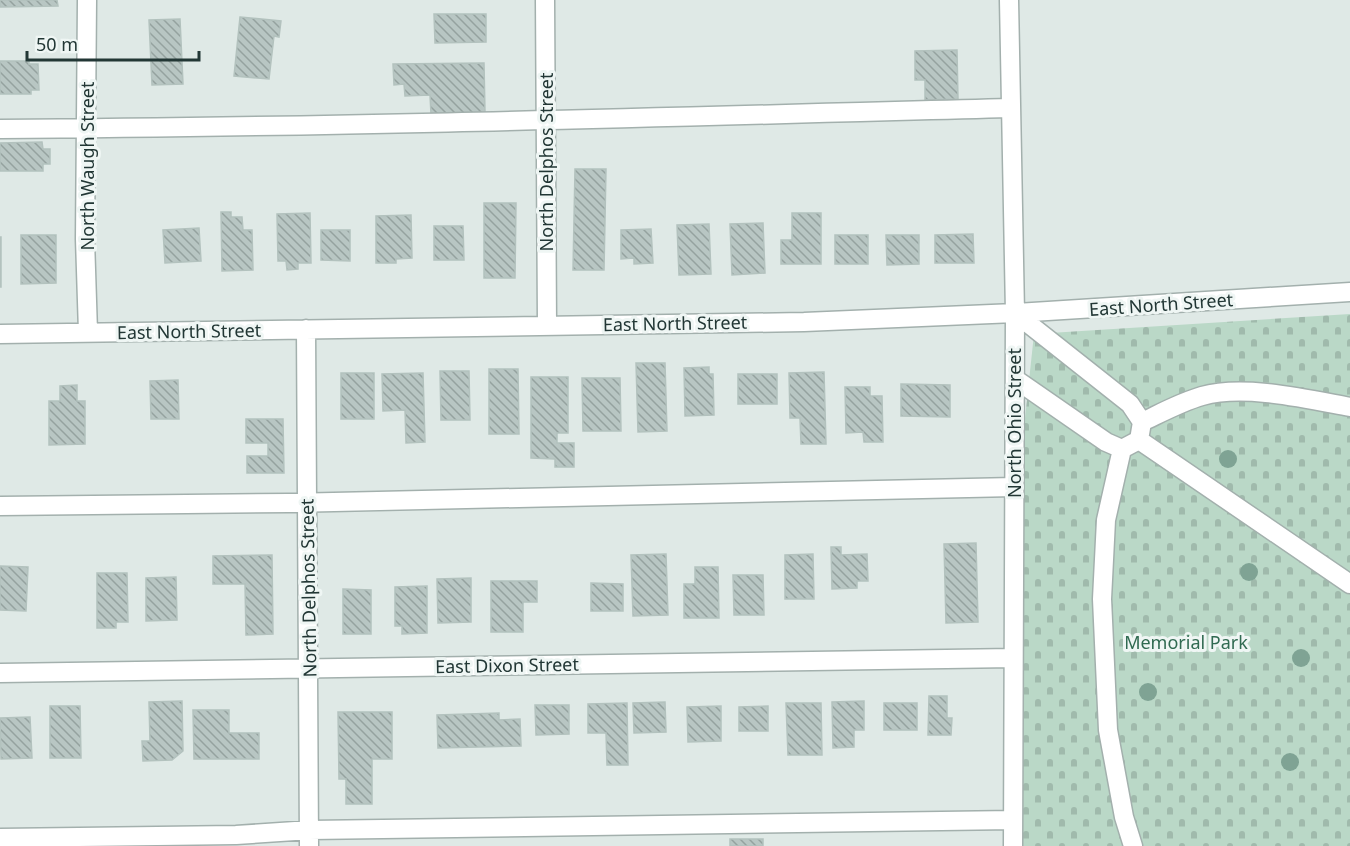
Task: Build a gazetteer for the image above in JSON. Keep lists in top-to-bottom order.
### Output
{
  "streets": {
    "street": [
      "North Delphos Street",
      "North Waugh Street",
      "East North Street",
      "North Ohio Street",
      "East Dixon Street"
    ]
  },
  "crossings": [
    ["North Delphos Street", "East North Street"],
    ["North Delphos Street", "East Dixon Street"],
    ["North Waugh Street", "East North Street"],
    ["East North Street", "North Ohio Street"],
    ["North Ohio Street", "East Dixon Street"]
  ],
  "parks": ["Memorial Park"],
  "scale_bar": "50 m"
}
